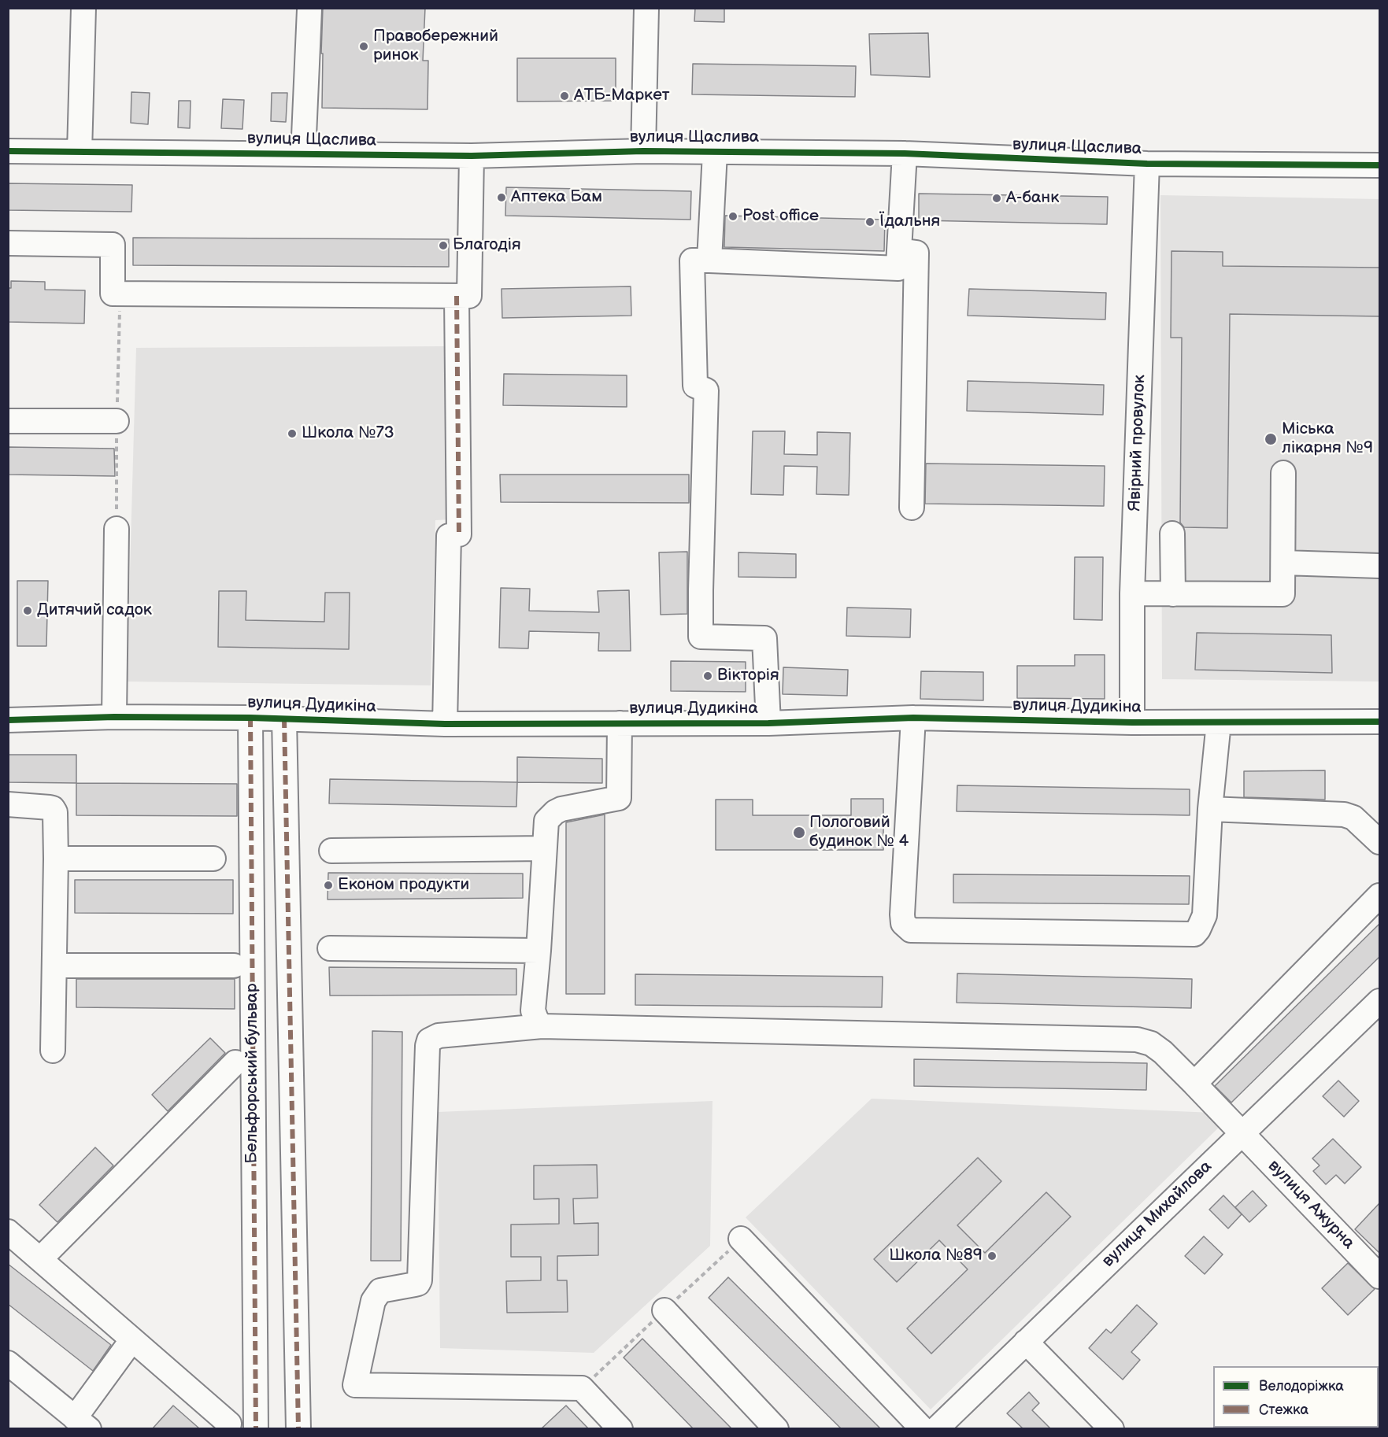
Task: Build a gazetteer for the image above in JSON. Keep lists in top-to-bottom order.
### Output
{
  "streets": {
    "street": [
      "вулиця Щаслива",
      "Явірний провулок",
      "вулиця Дудикіна",
      "Бельфорський бульвар",
      "вулиця Ажурна",
      "вулиця Михайлова"
    ]
  },
  "crossings": [
    ["вулиця Щаслива", "Явірний провулок"],
    ["Явірний провулок", "вулиця Дудикіна"],
    ["вулиця Дудикіна", "Бельфорський бульвар"],
    ["вулиця Ажурна", "вулиця Михайлова"]
  ],
  "places": [
    "Правобережний ринок",
    "АТБ-Маркет",
    "Аптека Бам",
    "А-банк",
    "Post office",
    "Їдальня",
    "Благодія",
    "Школа №73",
    "Міська лікарня №9",
    "Дитячий садок",
    "Вікторія",
    "Пологовий будинок № 4",
    "Економ продукти",
    "Школа №89"
  ],
  "legend": ["Велодоріжка", "Стежка"]
}
